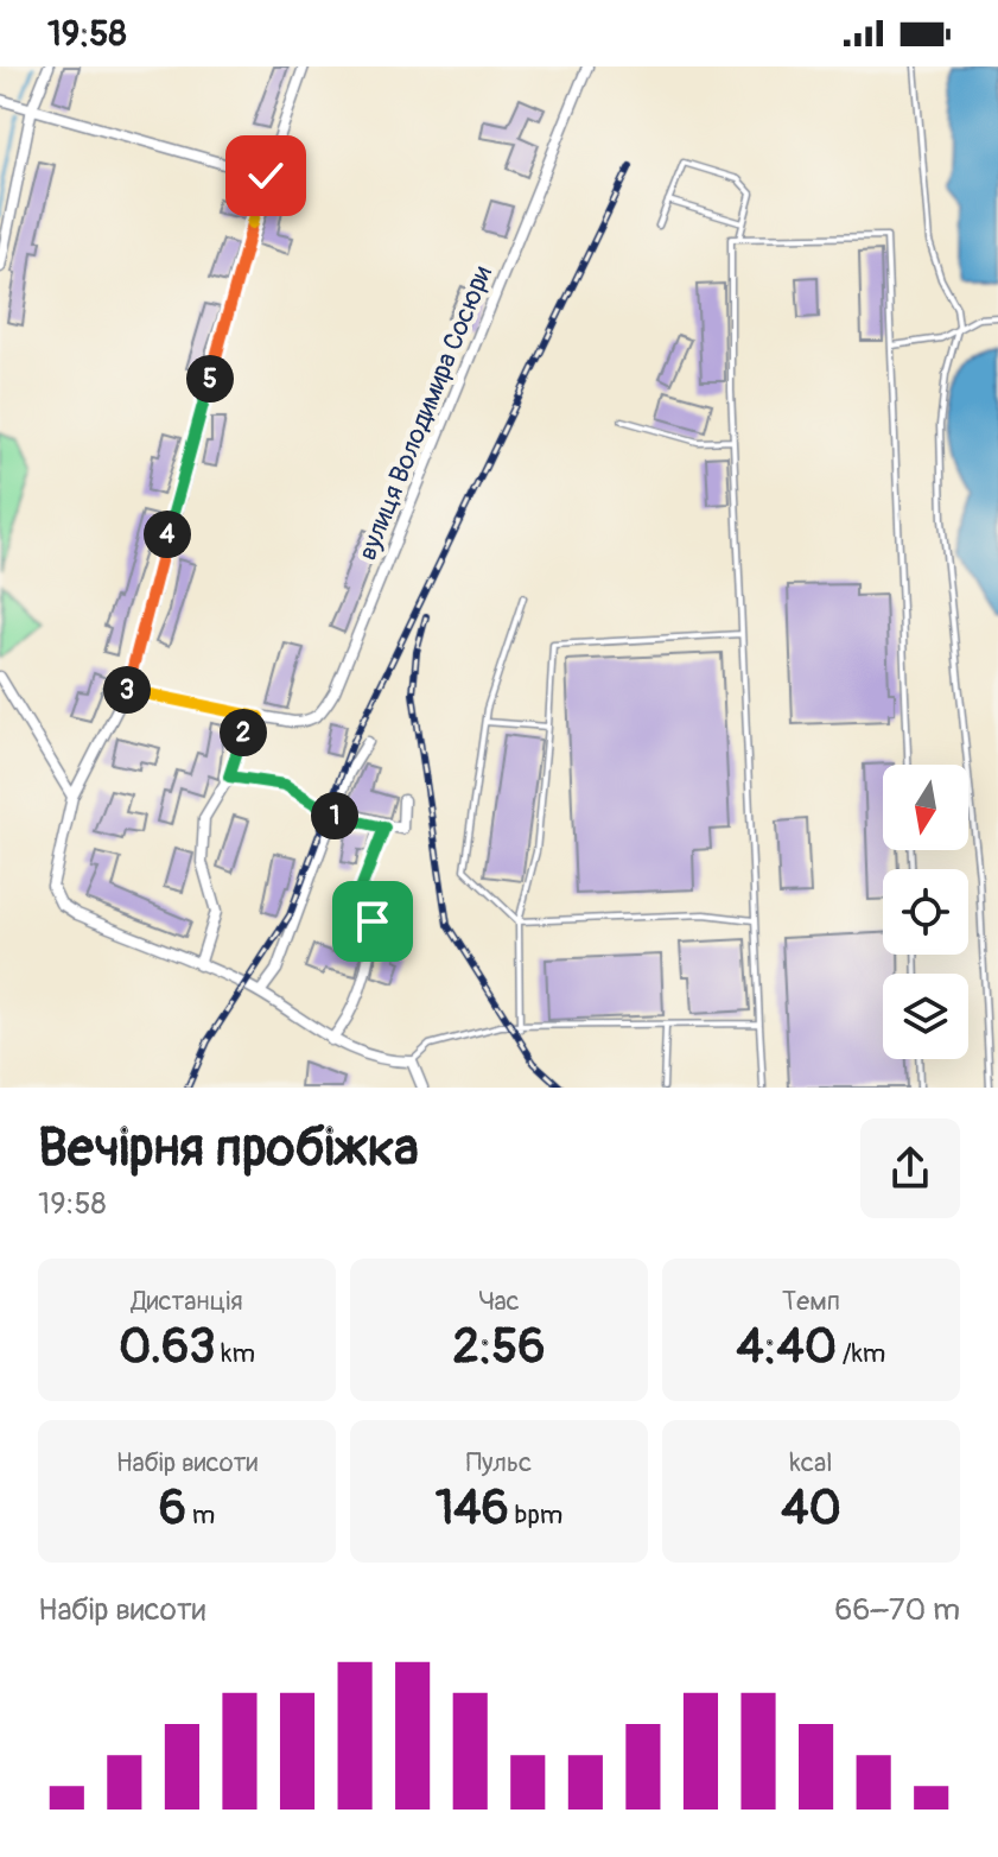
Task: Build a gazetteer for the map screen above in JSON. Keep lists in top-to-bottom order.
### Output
{
  "streets": {
    "street": ["вулиця Володимира Сосюри"]
  },
  "north": "bottom",
  "page": {
    "status": "19:58",
    "pins": [
      "5",
      "4",
      "3",
      "2",
      "1"
    ],
    "heading": ["Вечірня пробіжка", "19:58"],
    "stats": [
      ["Дистанція", "0.63 km"],
      ["Час", "2:56"],
      ["Темп", "4:40 /km"],
      ["Набір висоти", "6 m"],
      ["Пульс", "146 bpm"],
      ["kcal", "40"]
    ],
    "chart": ["Набір висоти", "66–70 m"]
  }
}
